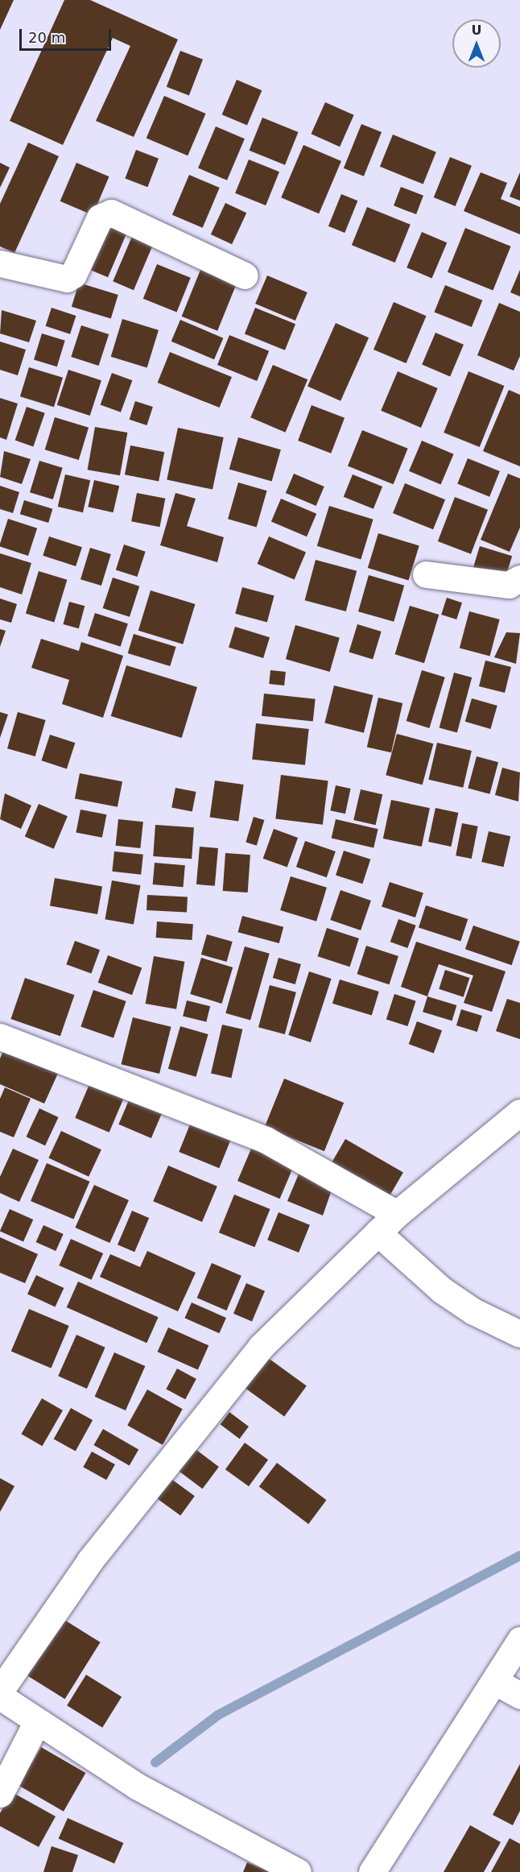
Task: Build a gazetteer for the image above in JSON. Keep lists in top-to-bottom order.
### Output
{
  "scale_bar": "20 m",
  "north": "top"
}
